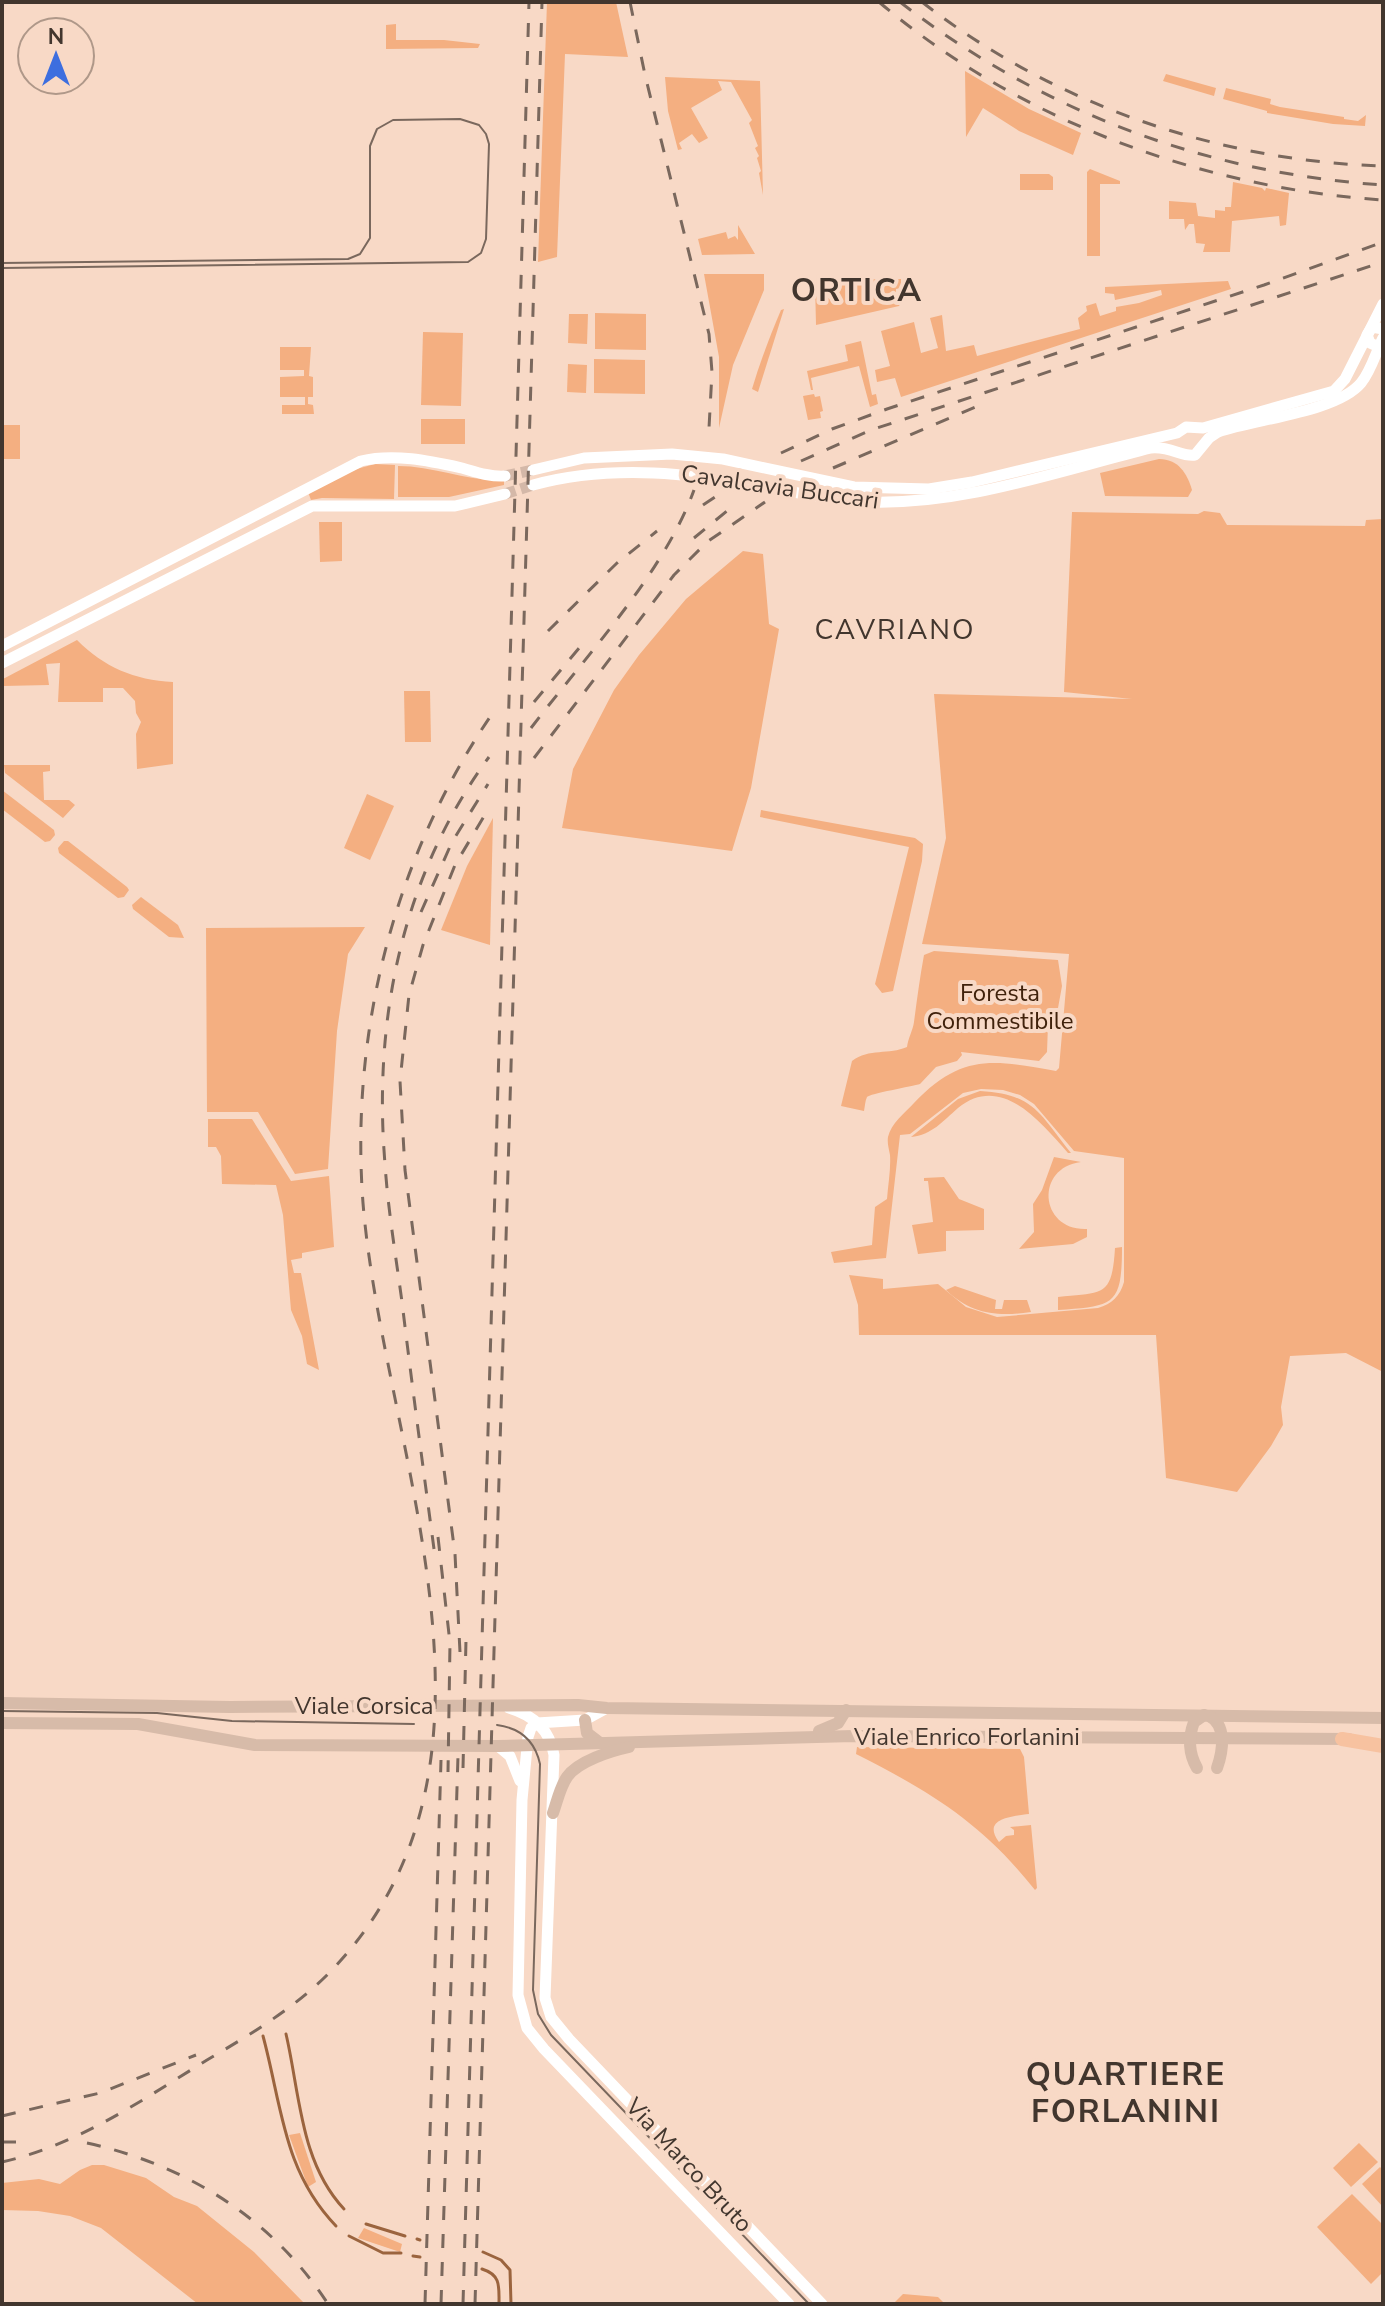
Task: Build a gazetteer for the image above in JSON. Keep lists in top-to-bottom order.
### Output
{
  "streets": {
    "main road": ["Viale Corsica", "Viale Enrico Forlanini"],
    "street": ["Cavalcavia Buccari", "Via Marco Bruto"]
  },
  "crossings": [
    ["Viale Corsica", "Viale Enrico Forlanini"]
  ],
  "districts": ["ORTICA", "CAVRIANO", "QUARTIERE FORLANINI"],
  "parks": ["Foresta Commestibile"],
  "north": "top"
}
